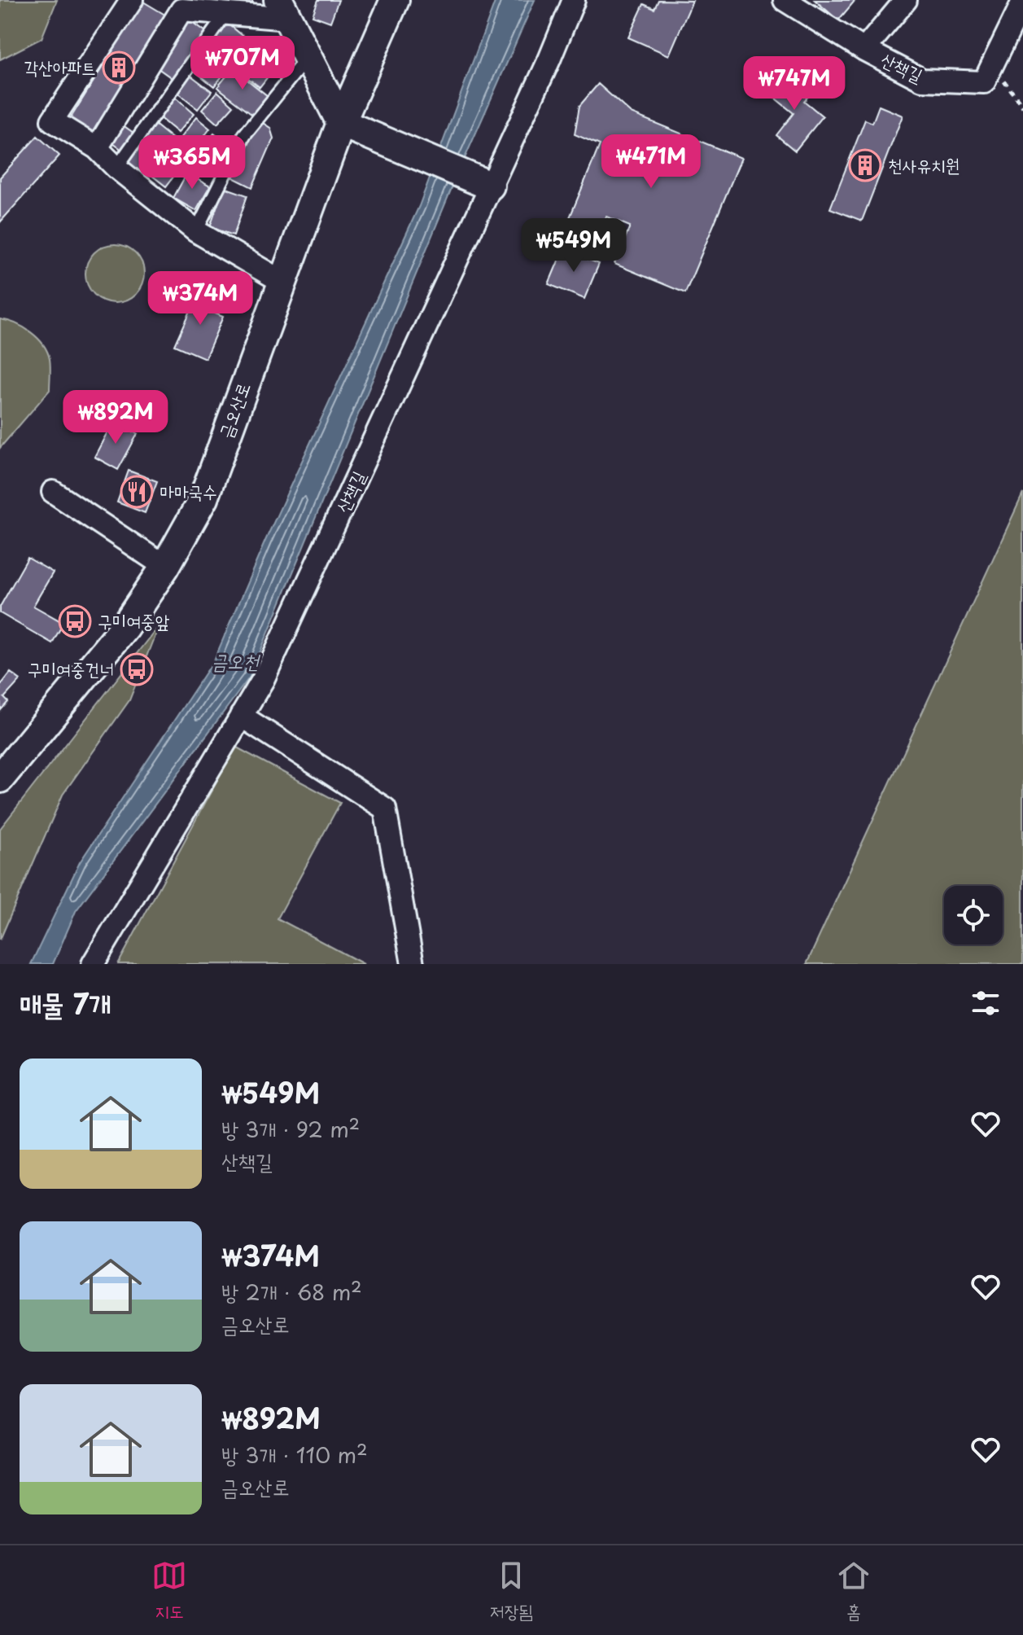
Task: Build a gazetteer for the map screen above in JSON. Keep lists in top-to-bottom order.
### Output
{
  "streets": {
    "street": ["산책길", "금오산로"]
  },
  "water": ["금오천"],
  "places": {
    "building": ["각산아파트", "천사유치원"],
    "restaurant": ["마마국수"],
    "bus stop": ["구미여중앞", "구미여중건너"]
  },
  "page": {
    "price": [
      "₩707M",
      "₩747M",
      "₩471M",
      "₩365M",
      "₩549M",
      "₩374M",
      "₩892M"
    ],
    "heading": "매물 7개",
    "list": [
      {
        "name": "₩549M",
        "note": "방 3개 · 92 m² · 산책길"
      },
      {
        "name": "₩374M",
        "note": "방 2개 · 68 m² · 금오산로"
      },
      {
        "name": "₩892M",
        "note": "방 3개 · 110 m² · 금오산로"
      }
    ],
    "tabs": ["지도", "저장됨", "홈"]
  }
}
